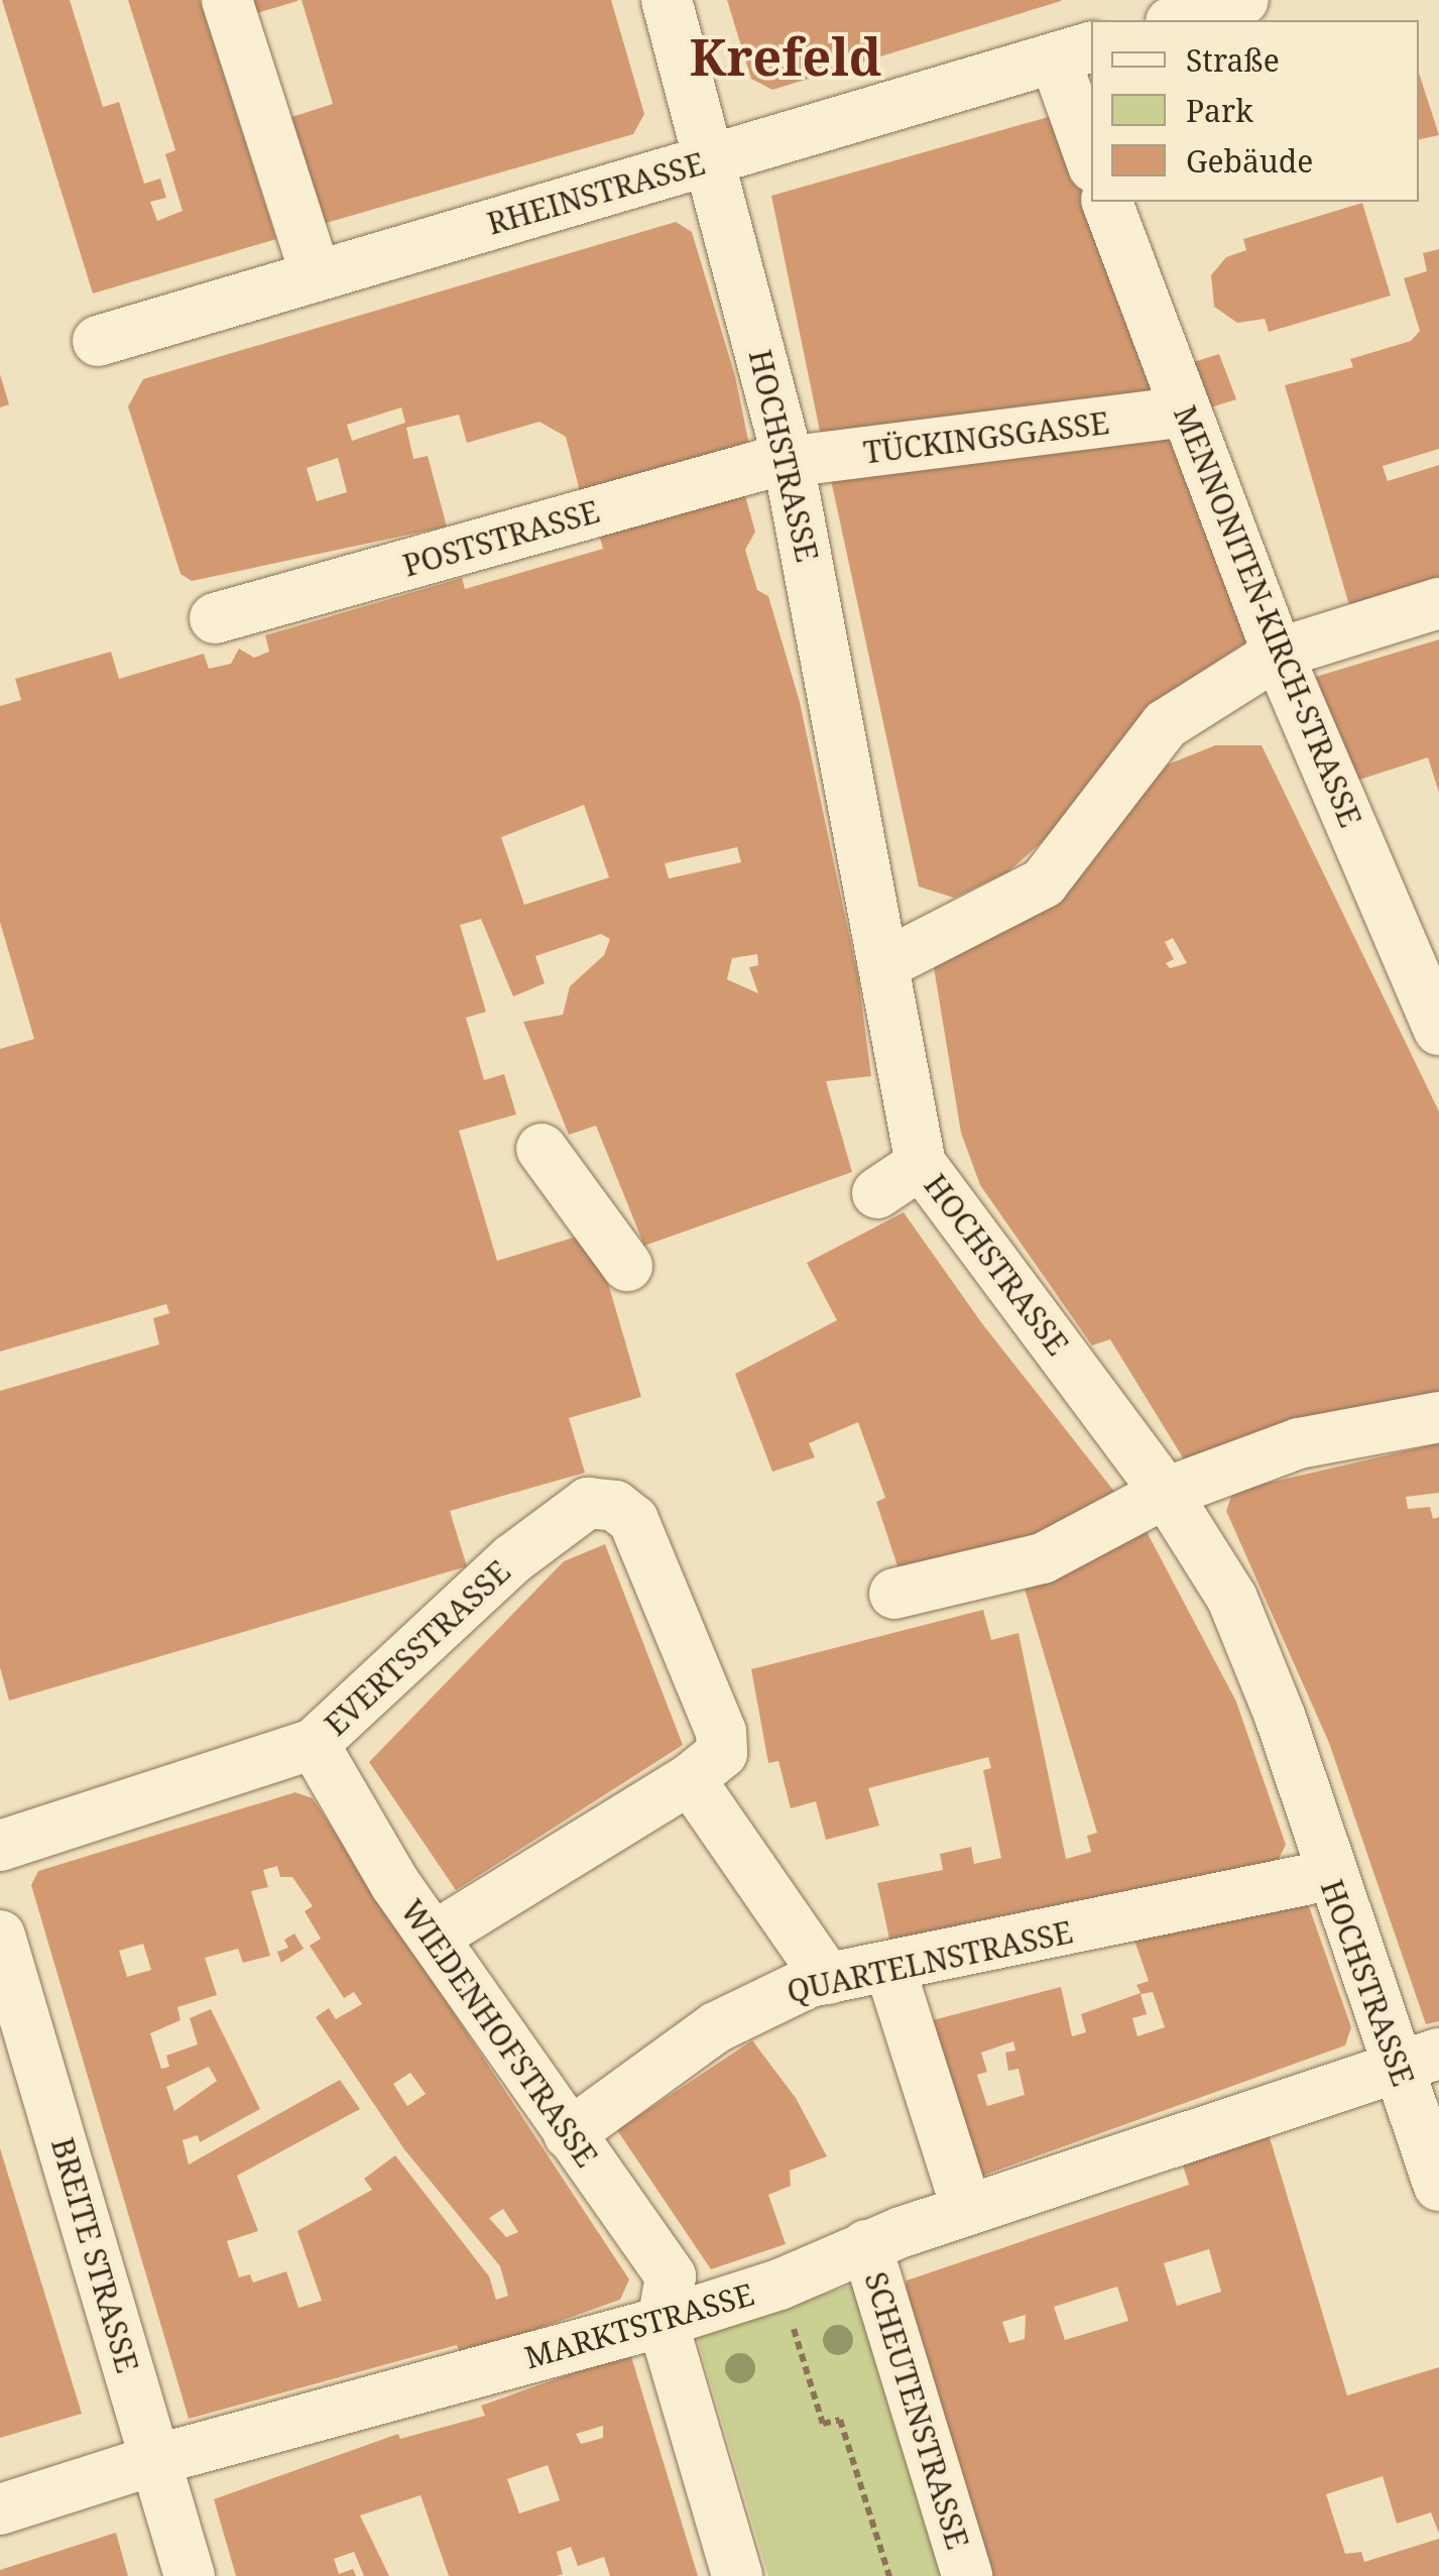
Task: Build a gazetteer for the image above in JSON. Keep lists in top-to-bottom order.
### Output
{
  "streets": {
    "street": [
      "RHEINSTRASSE",
      "TÜCKINGSGASSE",
      "HOCHSTRASSE",
      "POSTSTRASSE",
      "MENNONITEN-KIRCH-STRASSE",
      "EVERTSSTRASSE",
      "QUARTELNSTRASSE",
      "WIEDENHOFSTRASSE",
      "BREITE STRASSE",
      "MARKTSTRASSE",
      "SCHEUTENSTRASSE"
    ]
  },
  "crossings": [
    ["RHEINSTRASSE", "HOCHSTRASSE"],
    ["TÜCKINGSGASSE", "HOCHSTRASSE"],
    ["TÜCKINGSGASSE", "POSTSTRASSE"],
    ["TÜCKINGSGASSE", "MENNONITEN-KIRCH-STRASSE"],
    ["HOCHSTRASSE", "POSTSTRASSE"],
    ["HOCHSTRASSE", "QUARTELNSTRASSE"],
    ["HOCHSTRASSE", "MARKTSTRASSE"],
    ["EVERTSSTRASSE", "WIEDENHOFSTRASSE"],
    ["QUARTELNSTRASSE", "WIEDENHOFSTRASSE"],
    ["WIEDENHOFSTRASSE", "MARKTSTRASSE"],
    ["BREITE STRASSE", "MARKTSTRASSE"],
    ["MARKTSTRASSE", "SCHEUTENSTRASSE"]
  ],
  "districts": ["Krefeld"],
  "legend": ["Straße", "Park", "Gebäude"]
}
